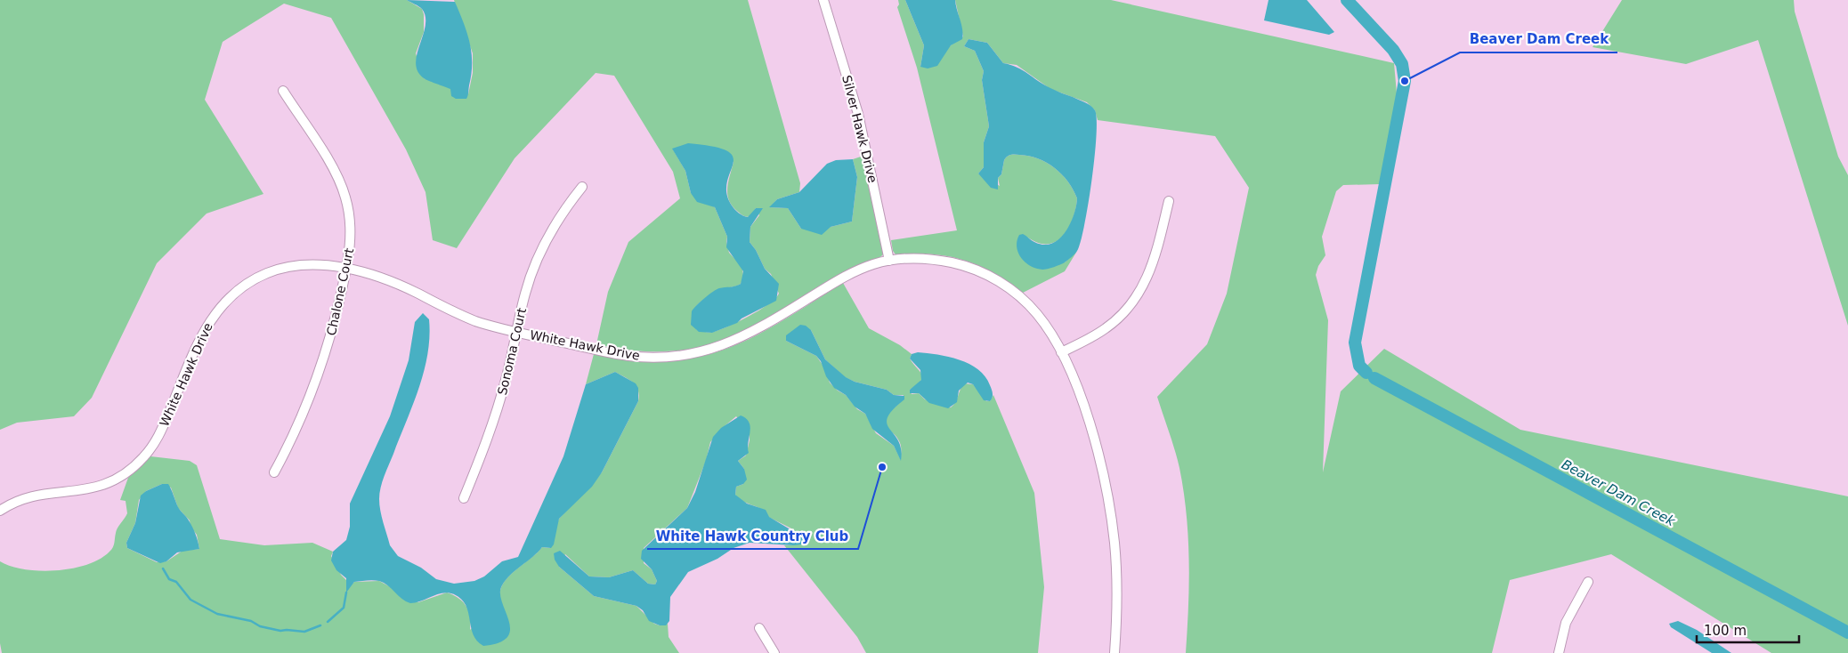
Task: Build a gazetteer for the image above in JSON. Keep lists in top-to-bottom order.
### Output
{
  "streets": {
    "street": [
      "Silver Hawk Drive",
      "Chalone Court",
      "White Hawk Drive",
      "Sonoma Court"
    ]
  },
  "crossings": [
    ["Silver Hawk Drive", "White Hawk Drive"],
    ["Chalone Court", "White Hawk Drive"],
    ["White Hawk Drive", "Sonoma Court"]
  ],
  "water": ["Beaver Dam Creek"],
  "places": ["Beaver Dam Creek", "White Hawk Country Club"],
  "scale_bar": "100 m"
}
